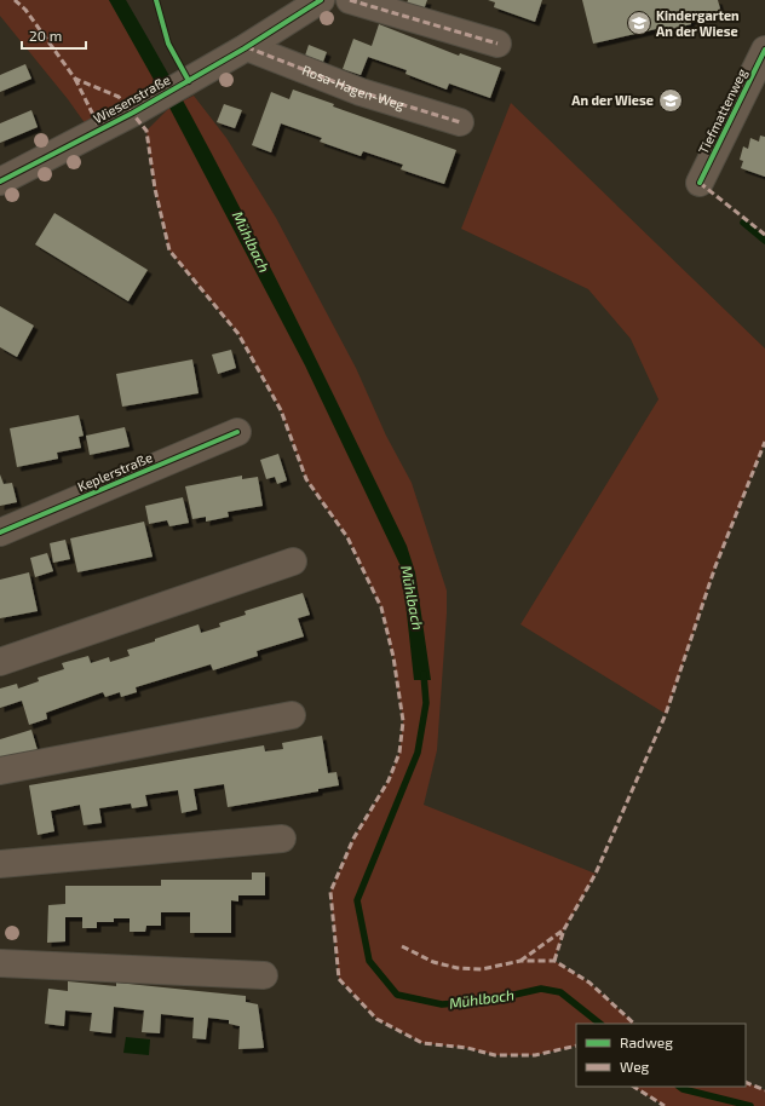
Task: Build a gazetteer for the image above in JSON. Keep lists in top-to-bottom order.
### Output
{
  "streets": {
    "street": [
      "Rosa-Hagen-Weg",
      "Wiesenstraße",
      "Tiefmattenweg",
      "Keplerstraße"
    ]
  },
  "crossings": [
    ["Rosa-Hagen-Weg", "Wiesenstraße"]
  ],
  "water": ["Mühlbach"],
  "places": {
    "school or university": ["Kindergarten An der Wiese", "An der Wiese"]
  },
  "legend": ["Radweg", "Weg"],
  "scale_bar": "20 m"
}
